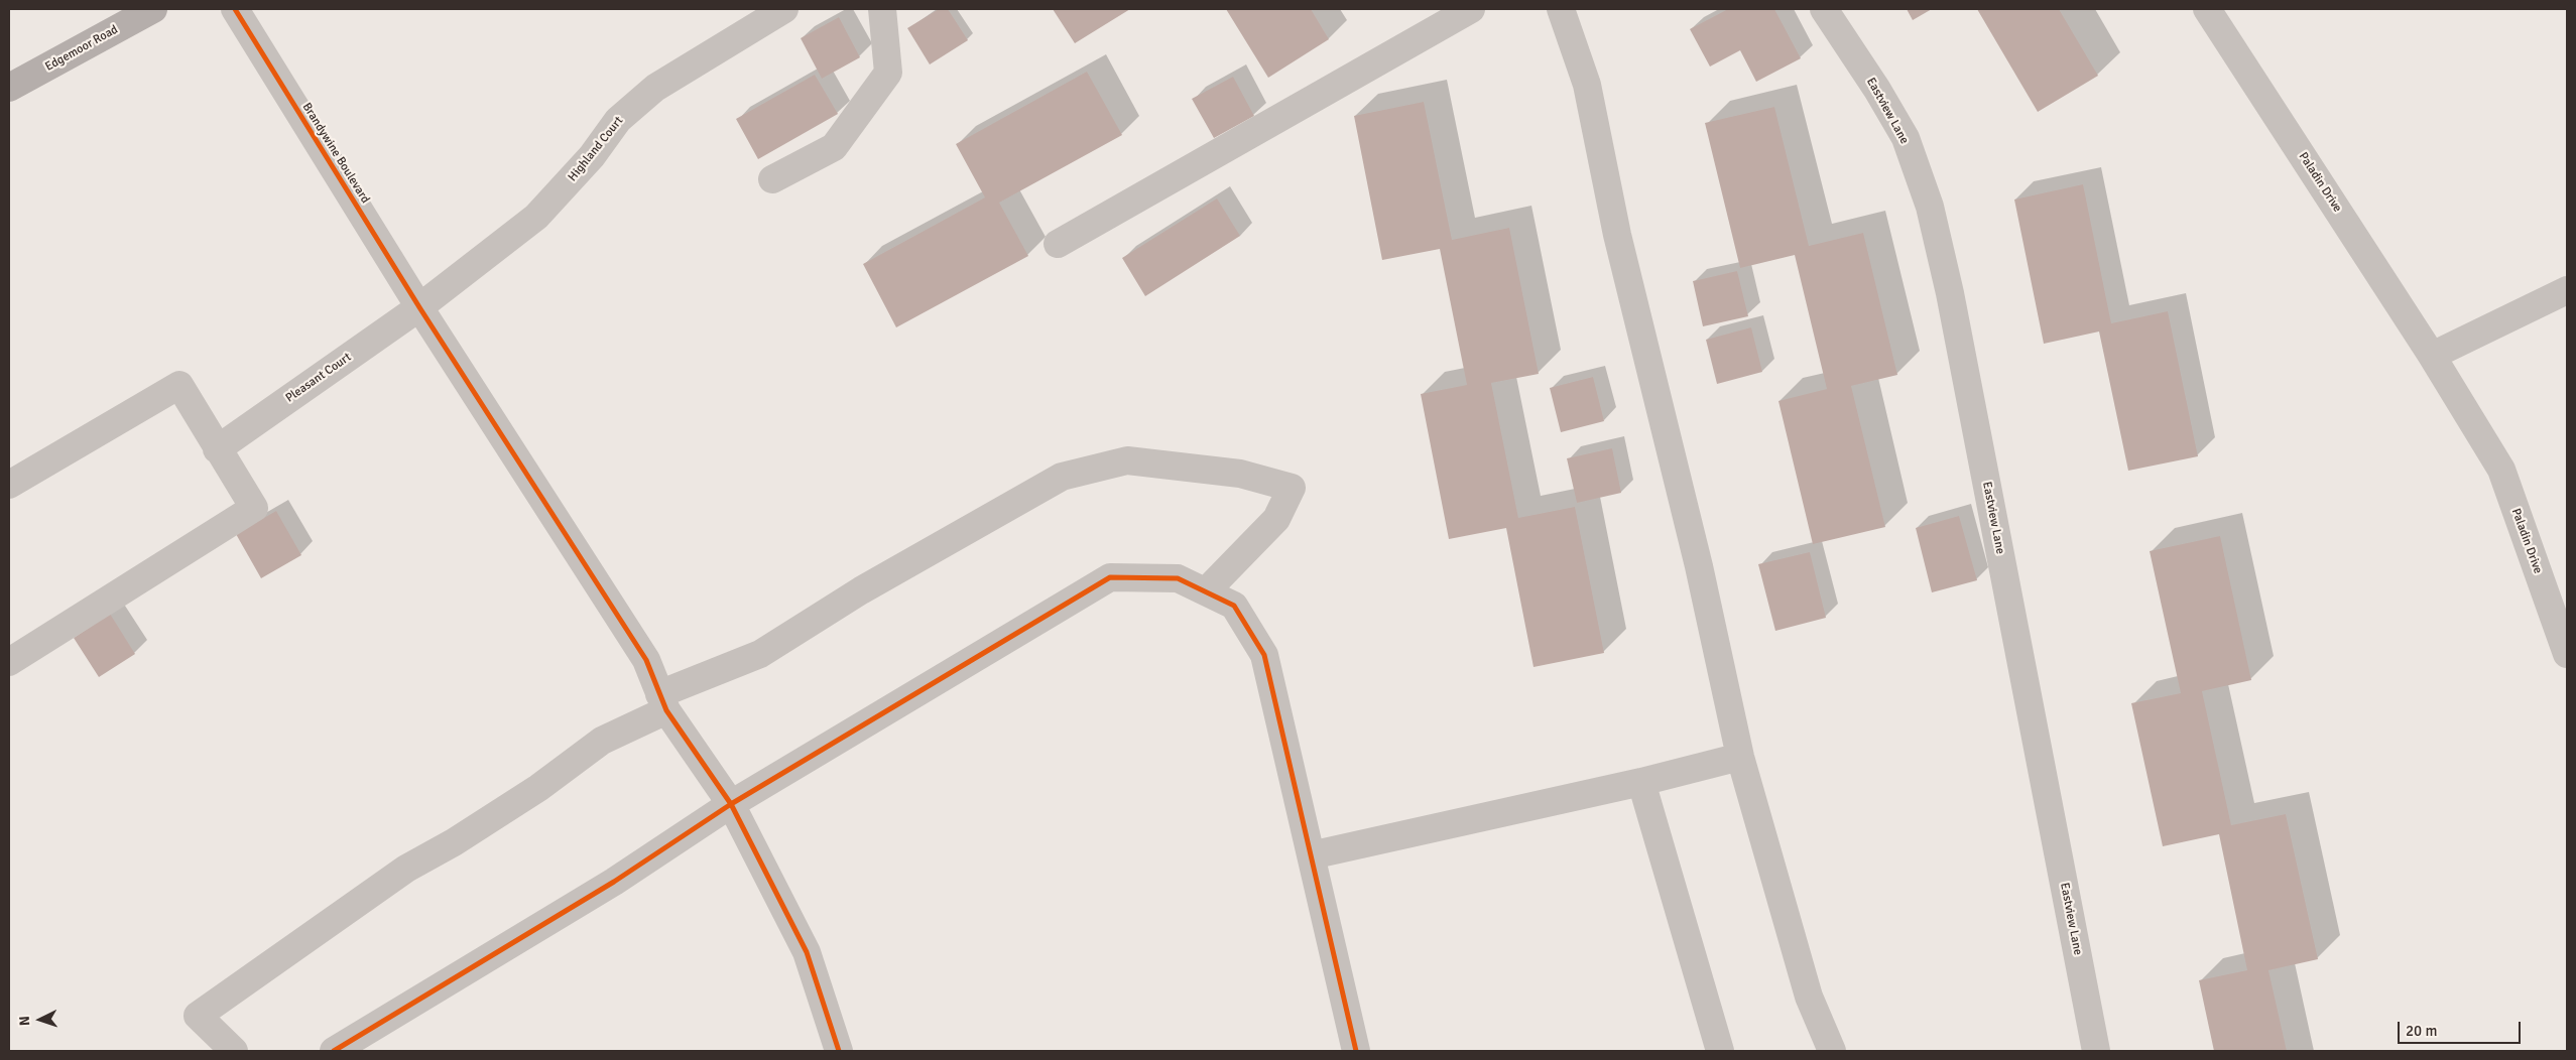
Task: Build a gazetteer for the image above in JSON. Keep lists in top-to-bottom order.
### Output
{
  "streets": {
    "main road": ["Edgemoor Road"],
    "street": [
      "Eastview Lane",
      "Highland Court",
      "Brandywine Boulevard",
      "Paladin Drive",
      "Pleasant Court"
    ]
  },
  "crossings": [
    ["Highland Court", "Brandywine Boulevard"],
    ["Highland Court", "Pleasant Court"],
    ["Brandywine Boulevard", "Pleasant Court"]
  ],
  "scale_bar": "20 m",
  "north": "left"
}
